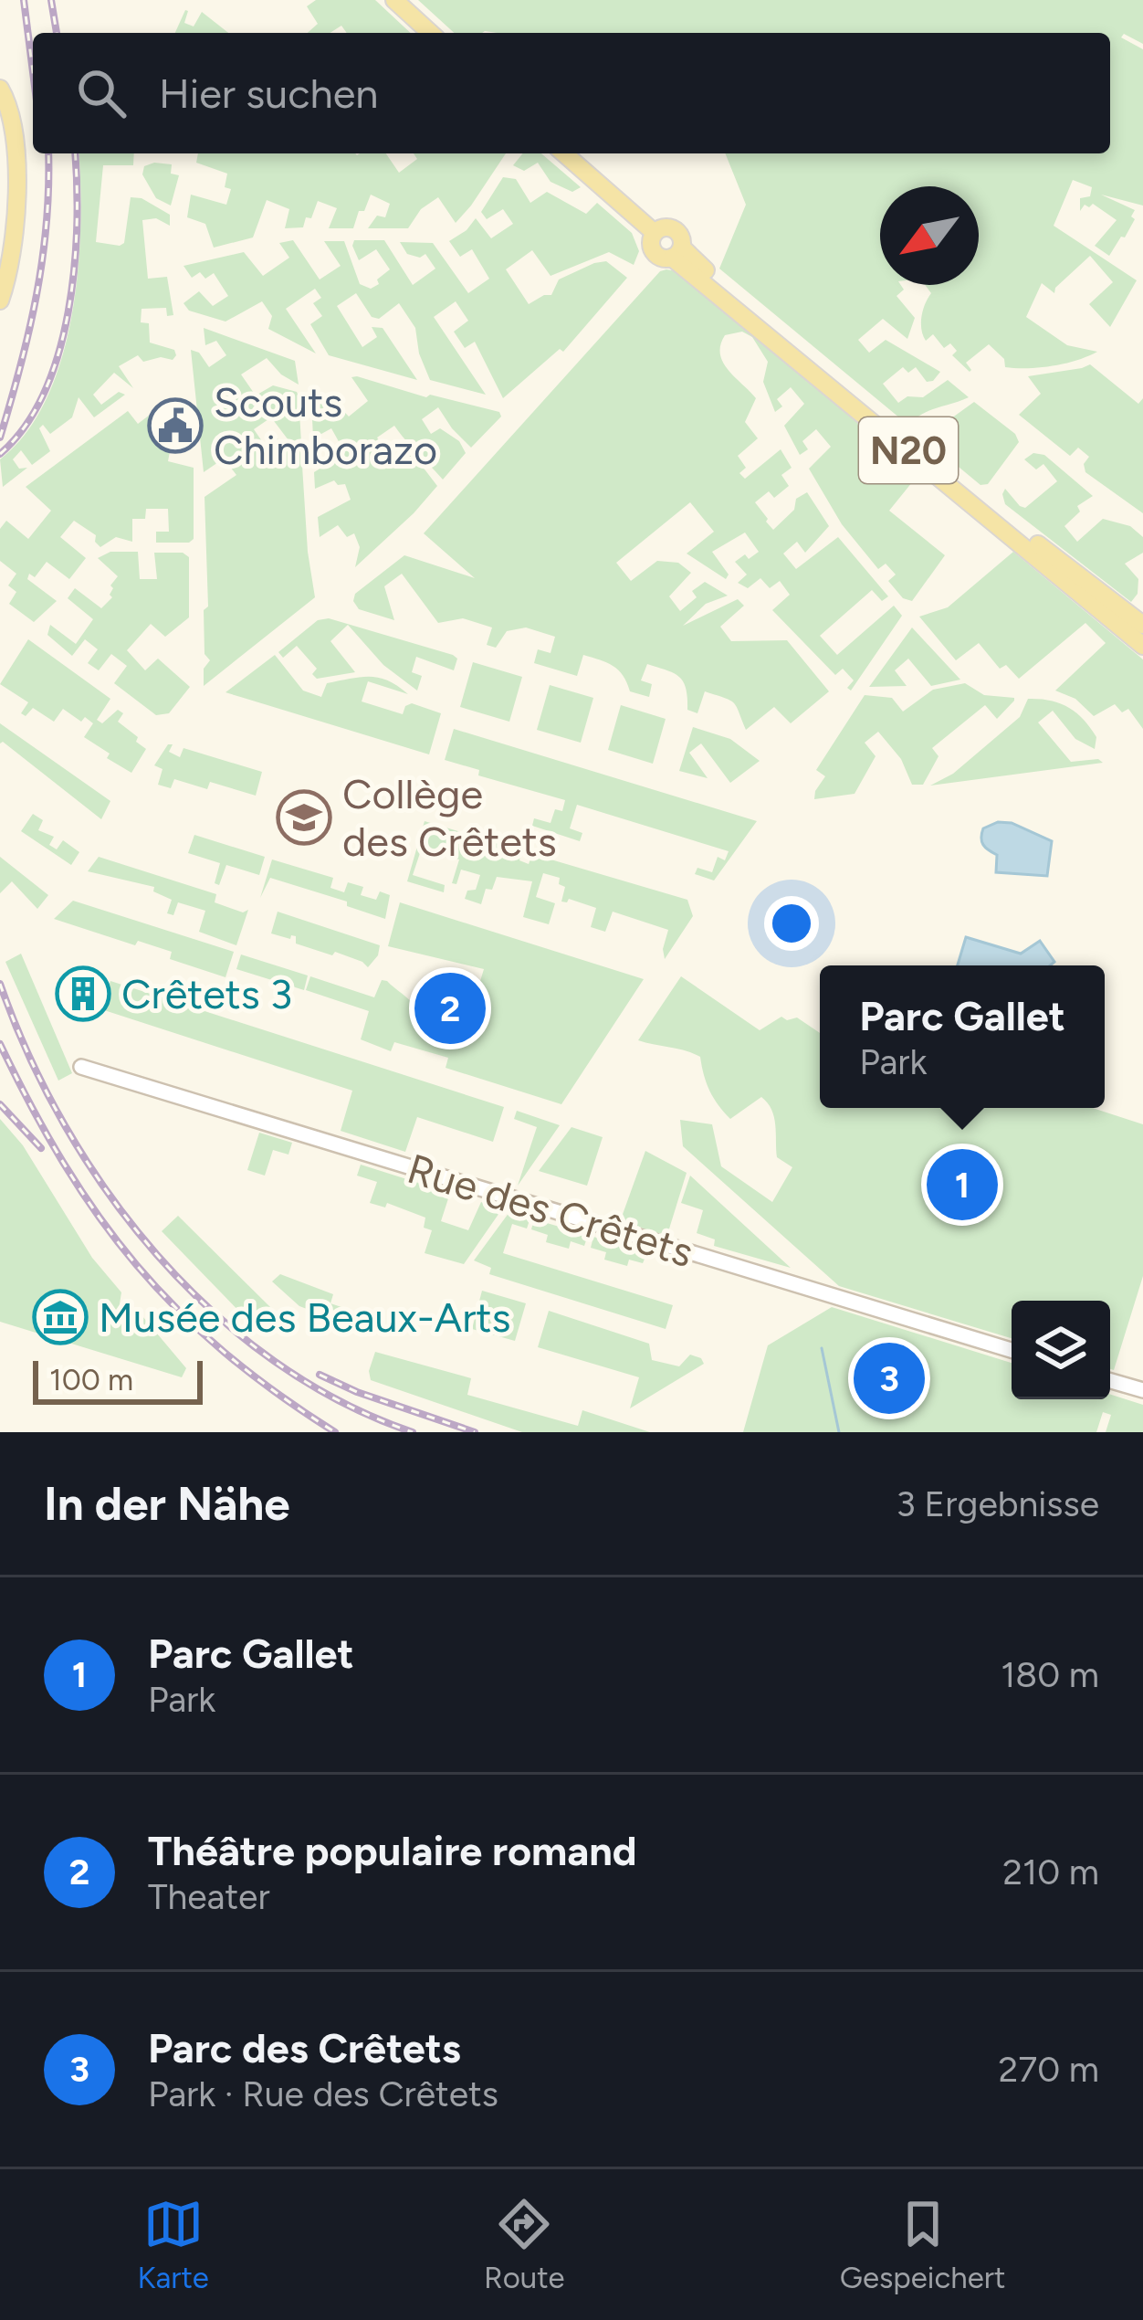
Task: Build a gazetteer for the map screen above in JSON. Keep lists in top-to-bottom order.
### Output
{
  "streets": {
    "main road": ["N20"],
    "street": ["Rue des Crêtets"]
  },
  "places": {
    "public building": ["Scouts Chimborazo"],
    "school or university": ["Collège des Crêtets"],
    "building": ["Crêtets 3"],
    "museum": ["Musée des Beaux-Arts"]
  },
  "scale_bar": "100 m",
  "north": "bottom left",
  "page": {
    "search": "Hier suchen",
    "popup": ["Parc Gallet", "Park"],
    "pins": ["2", "1", "3"],
    "scale": "100 m",
    "heading": ["In der Nähe", "3 Ergebnisse"],
    "list": [
      {
        "mark": "1",
        "name": "Parc Gallet",
        "note": "Park",
        "value": "180 m"
      },
      {
        "mark": "2",
        "name": "Théâtre populaire romand",
        "note": "Theater",
        "value": "210 m"
      },
      {
        "mark": "3",
        "name": "Parc des Crêtets",
        "note": "Park · Rue des Crêtets",
        "value": "270 m"
      }
    ],
    "nav": ["Karte", "Route", "Gespeichert"]
  }
}
